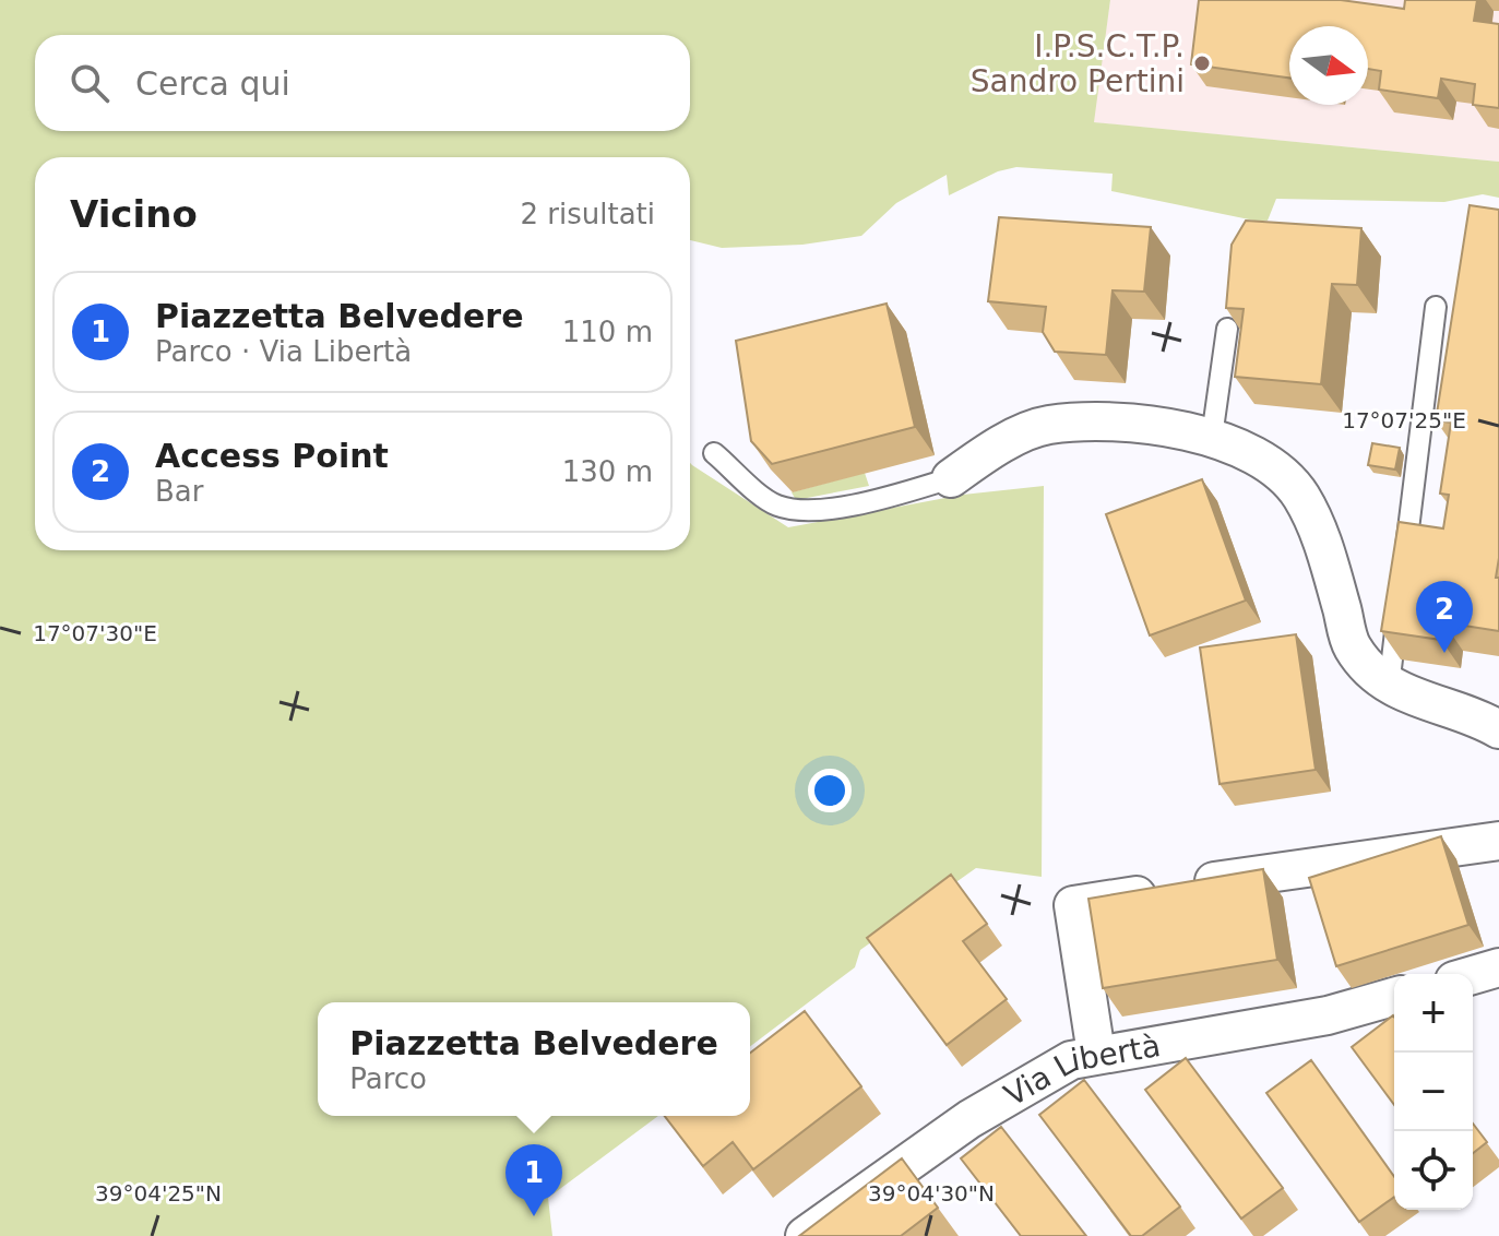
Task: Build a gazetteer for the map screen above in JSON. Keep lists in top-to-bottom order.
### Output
{
  "streets": {
    "street": ["Via Libertà"]
  },
  "places": ["I.P.S.C.T.P. Sandro Pertini"],
  "north": "right",
  "page": {
    "search": "Cerca qui",
    "heading": ["Vicino", "2 risultati"],
    "list": [
      {
        "mark": "1",
        "name": "Piazzetta Belvedere",
        "note": "Parco · Via Libertà",
        "value": "110 m"
      },
      {
        "mark": "2",
        "name": "Access Point",
        "note": "Bar",
        "value": "130 m"
      }
    ],
    "pins": ["2", "1"],
    "map_buttons": ["+", "−"],
    "popup": ["Piazzetta Belvedere", "Parco"]
  },
  "coordinates": [
    "17°07'25\"E",
    "17°07'30\"E",
    "39°04'25\"N",
    "39°04'30\"N"
  ]
}
